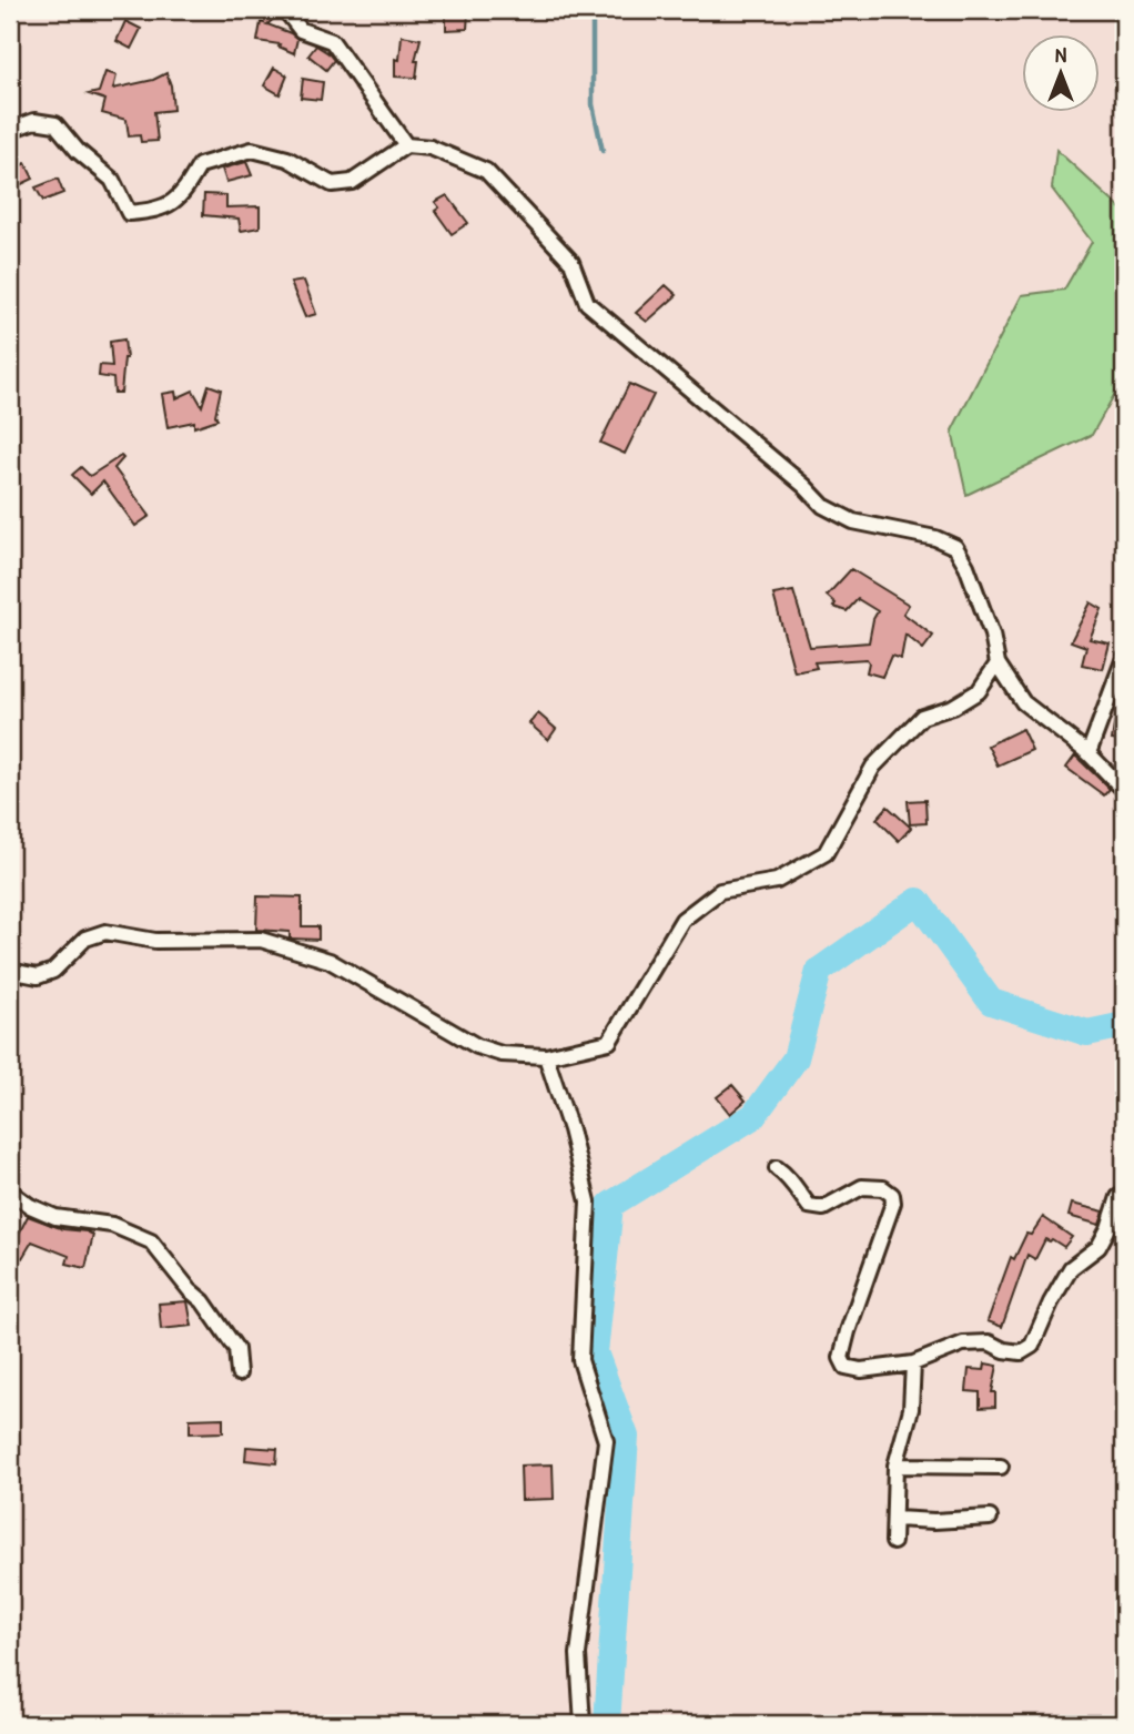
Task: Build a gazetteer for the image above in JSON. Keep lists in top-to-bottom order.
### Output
{
  "north": "top"
}
